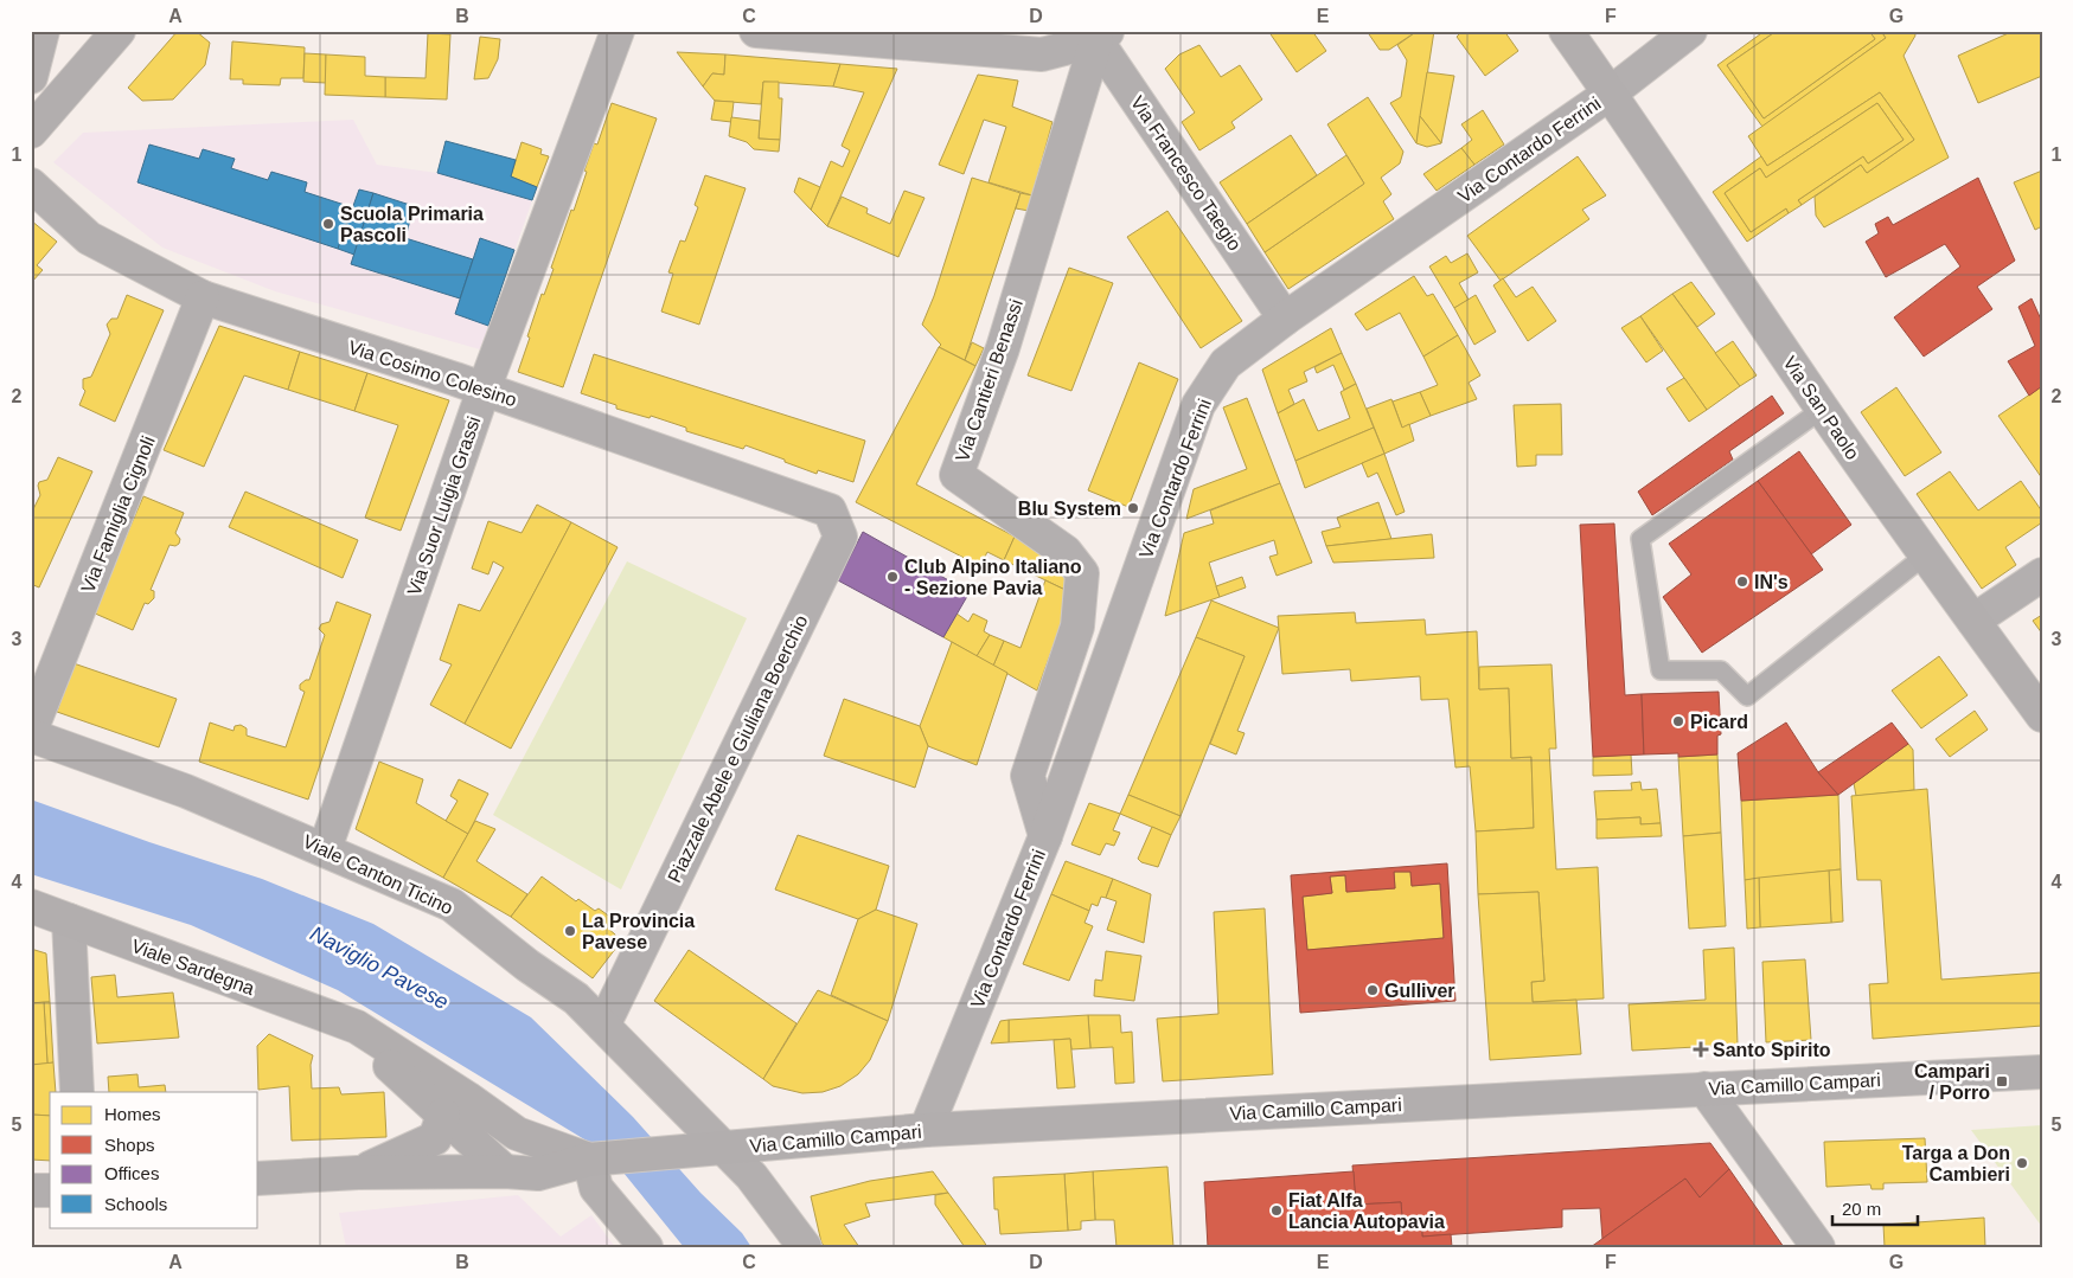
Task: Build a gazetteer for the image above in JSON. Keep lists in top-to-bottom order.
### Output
{
  "streets": {
    "street": [
      "Via Contardo Ferrini",
      "Via Francesco Taegio",
      "Via Cosimo Colesino",
      "Via Cantieri Benassi",
      "Via San Paolo",
      "Via Suor Luigia Grassi",
      "Via Famiglia Cignoli",
      "Piazzale Abele e Giuliana Boerchio",
      "Viale Canton Ticino",
      "Viale Sardegna",
      "Via Camillo Campari"
    ]
  },
  "crossings": [
    ["Via Contardo Ferrini", "Via Francesco Taegio"],
    ["Via Contardo Ferrini", "Via Cantieri Benassi"],
    ["Via Contardo Ferrini", "Via San Paolo"],
    ["Via Contardo Ferrini", "Via Camillo Campari"],
    ["Via Francesco Taegio", "Via Cantieri Benassi"],
    ["Via Cosimo Colesino", "Via Suor Luigia Grassi"],
    ["Via Cosimo Colesino", "Via Famiglia Cignoli"],
    ["Via Cosimo Colesino", "Piazzale Abele e Giuliana Boerchio"],
    ["Via Suor Luigia Grassi", "Viale Canton Ticino"],
    ["Via Famiglia Cignoli", "Viale Canton Ticino"],
    ["Piazzale Abele e Giuliana Boerchio", "Viale Canton Ticino"],
    ["Viale Canton Ticino", "Via Camillo Campari"],
    ["Viale Sardegna", "Via Camillo Campari"]
  ],
  "water": ["Naviglio Pavese"],
  "places": {
    "other": [
      "Scuola Primaria Pascoli",
      "Blu System",
      "Club Alpino Italiano - Sezione Pavia",
      "IN's",
      "Picard",
      "La Provincia Pavese",
      "Gulliver",
      "Targa a Don Cambieri",
      "Fiat Alfa Lancia Autopavia"
    ],
    "health": ["Santo Spirito"],
    "transit": ["Campari / Porro"]
  },
  "legend": [
    "Homes",
    "Shops",
    "Offices",
    "Schools"
  ],
  "scale_bar": "20 m",
  "grid": {
    "columns": [
      "A",
      "B",
      "C",
      "D",
      "E",
      "F",
      "G"
    ],
    "rows": [
      "1",
      "2",
      "3",
      "4",
      "5"
    ]
  }
}
